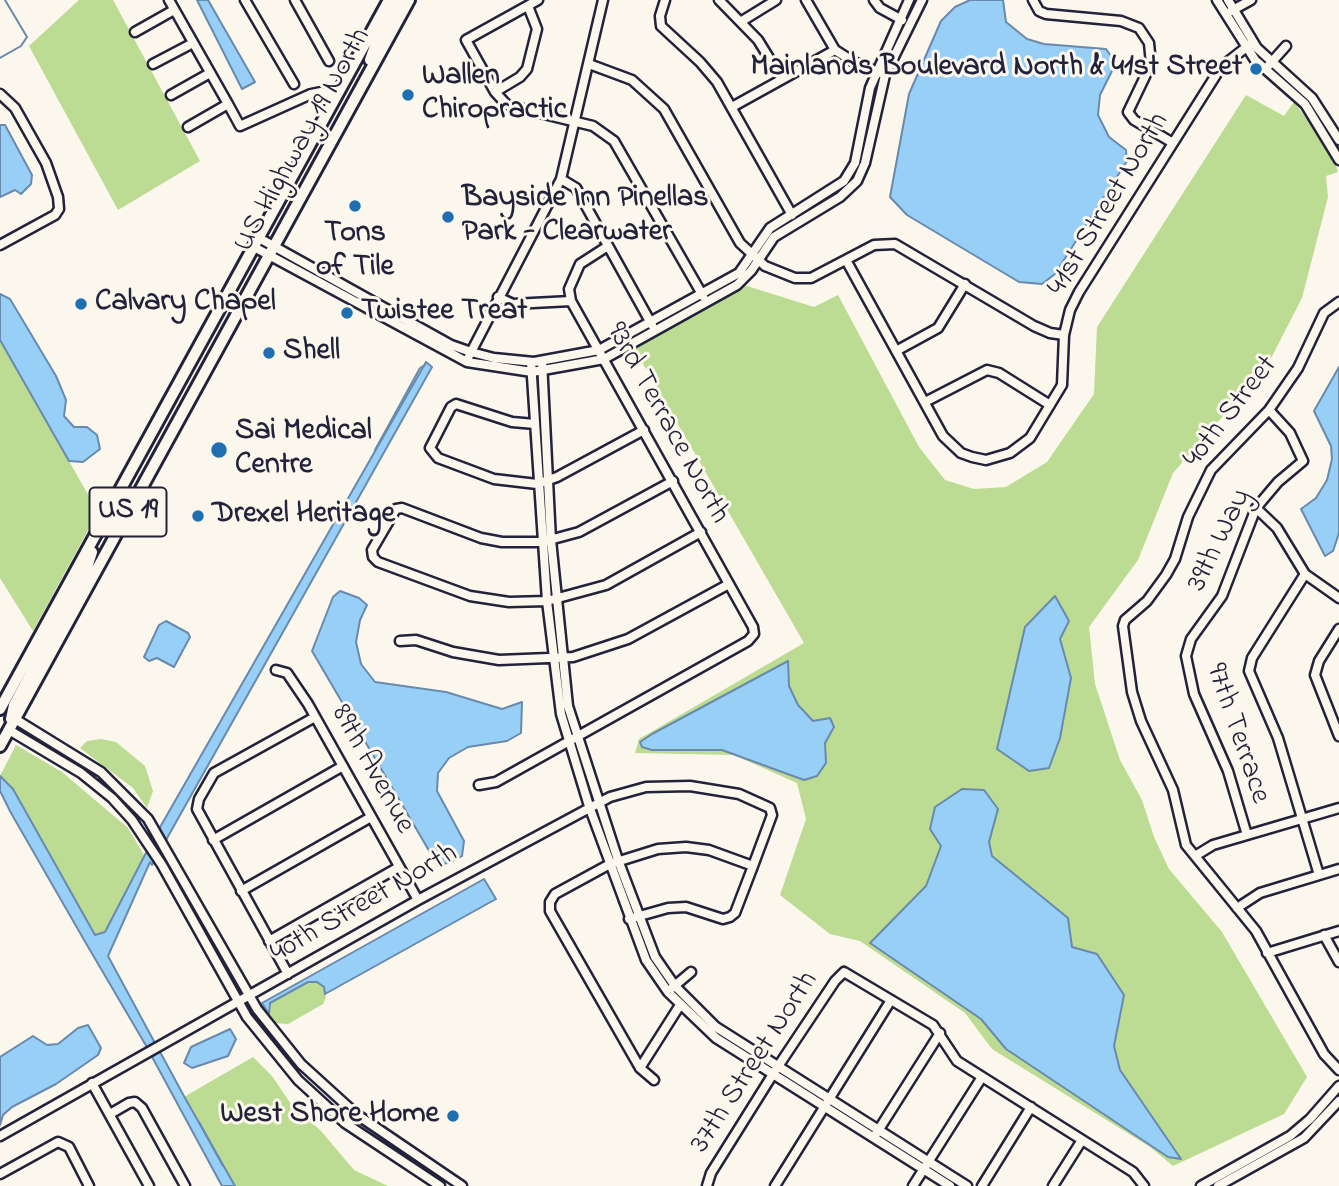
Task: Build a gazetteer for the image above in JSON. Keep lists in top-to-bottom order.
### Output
{
  "streets": {
    "highway": ["US Highway 19 North", "US 19"],
    "street": [
      "41st Street North",
      "40th Street",
      "93rd Terrace North",
      "39th Way",
      "97th Terrace",
      "89th Avenue",
      "40th Street North",
      "37th Street North"
    ]
  },
  "crossings": [
    ["40th Street", "39th Way"],
    ["39th Way", "97th Terrace"],
    ["89th Avenue", "40th Street North"]
  ],
  "places": [
    "Mainlands Boulevard North & 41st Street",
    "Wallen Chiropractic",
    "Tons of Tile",
    "Bayside Inn Pinellas Park - Clearwater",
    "Calvary Chapel",
    "Twistee Treat",
    "Shell",
    "Sai Medical Centre",
    "Drexel Heritage",
    "West Shore Home"
  ]
}
